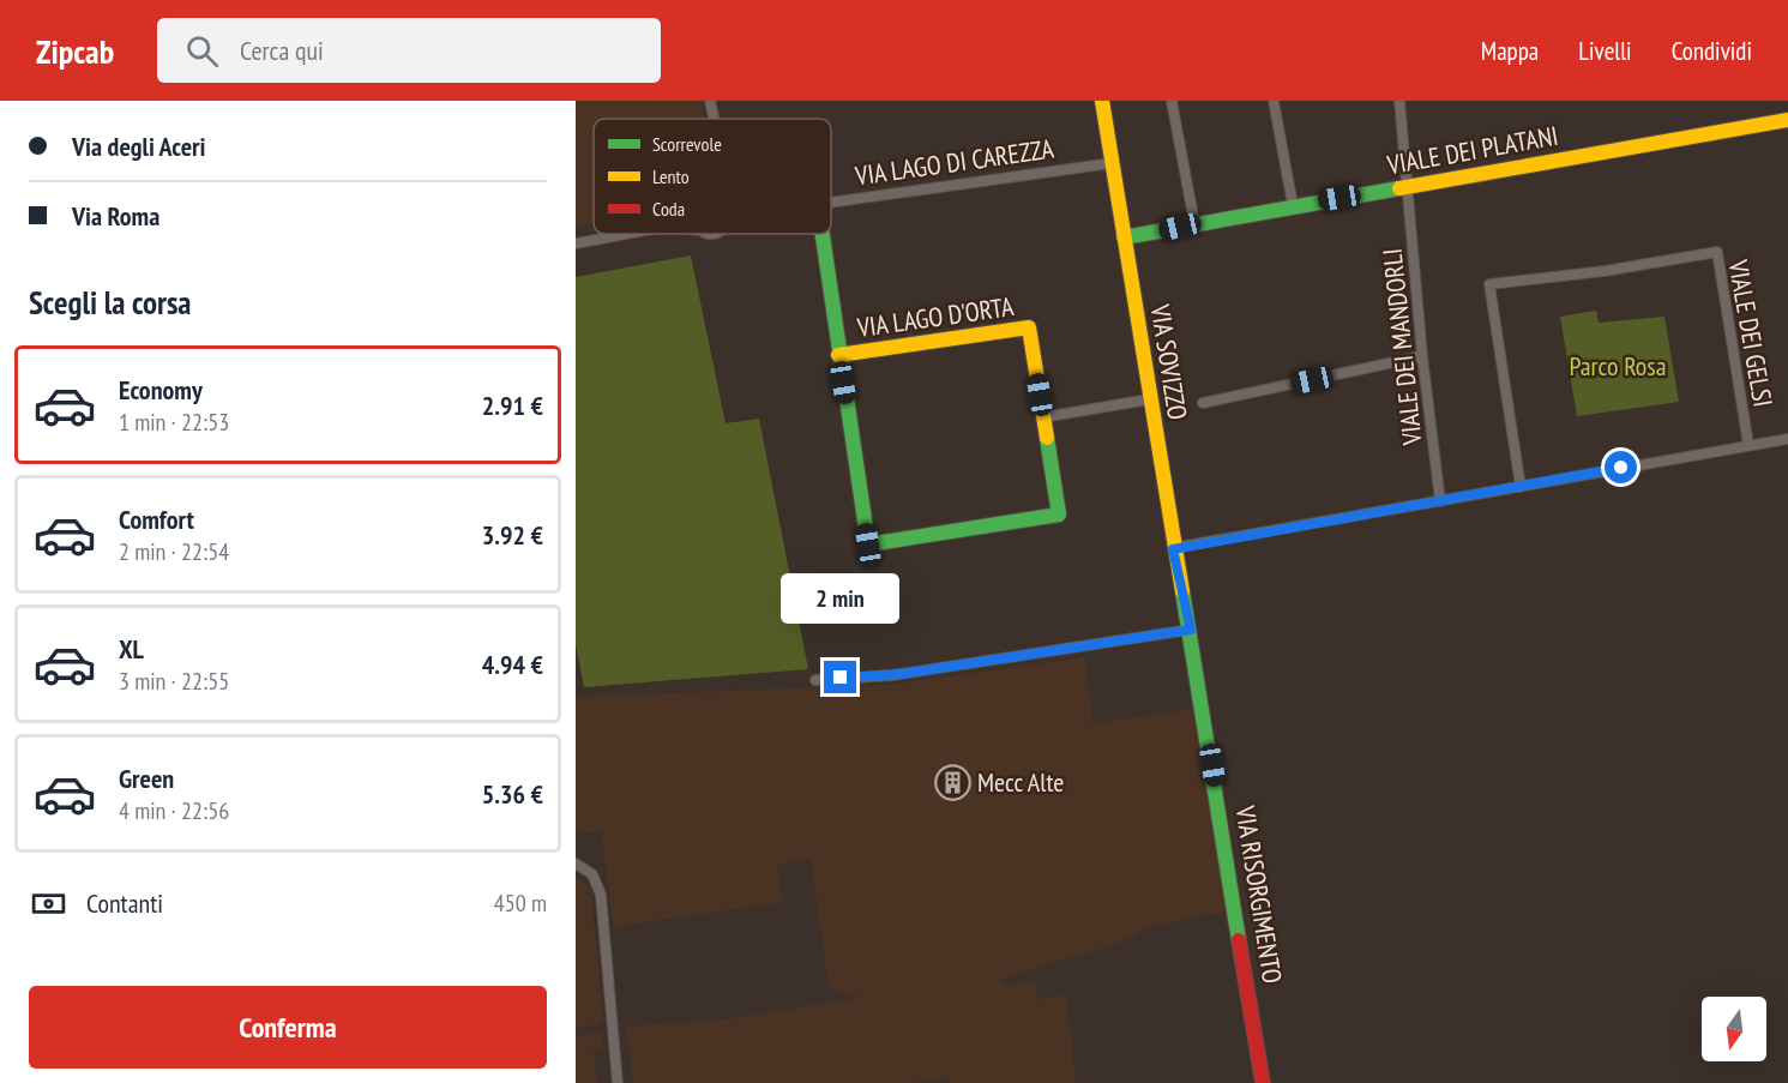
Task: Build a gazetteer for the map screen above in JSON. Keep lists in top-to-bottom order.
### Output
{
  "streets": {
    "street": [
      "VIALE DEI PLATANI",
      "VIA LAGO DI CAREZZA",
      "VIA LAGO D'ORTA",
      "VIALE DEI GELSI",
      "VIALE DEI MANDORLI",
      "VIA SOVIZZO",
      "VIA RISORGIMENTO"
    ]
  },
  "crossings": [
    ["VIALE DEI PLATANI", "VIALE DEI MANDORLI"],
    ["VIALE DEI PLATANI", "VIA SOVIZZO"],
    ["VIA LAGO DI CAREZZA", "VIA SOVIZZO"],
    ["VIA SOVIZZO", "VIA RISORGIMENTO"]
  ],
  "parks": ["Parco Rosa"],
  "places": {
    "building": ["Mecc Alte"]
  },
  "legend": ["Scorrevole", "Lento", "Coda"],
  "north": "bottom",
  "page": {
    "header": "Zipcab",
    "search": "Cerca qui",
    "nav": ["Mappa", "Livelli", "Condividi"],
    "banner": ["Via degli Aceri", "Via Roma"],
    "heading": "Scegli la corsa",
    "list": [
      {
        "name": "Economy",
        "note": "1 min · 22:53",
        "value": "2.91 €"
      },
      {
        "name": "Comfort",
        "note": "2 min · 22:54",
        "value": "3.92 €"
      },
      {
        "name": "XL",
        "note": "3 min · 22:55",
        "value": "4.94 €"
      },
      {
        "name": "Green",
        "note": "4 min · 22:56",
        "value": "5.36 €"
      }
    ],
    "bubble": "2 min",
    "pay": ["Contanti", "450 m"],
    "buttons": "Conferma"
  }
}
